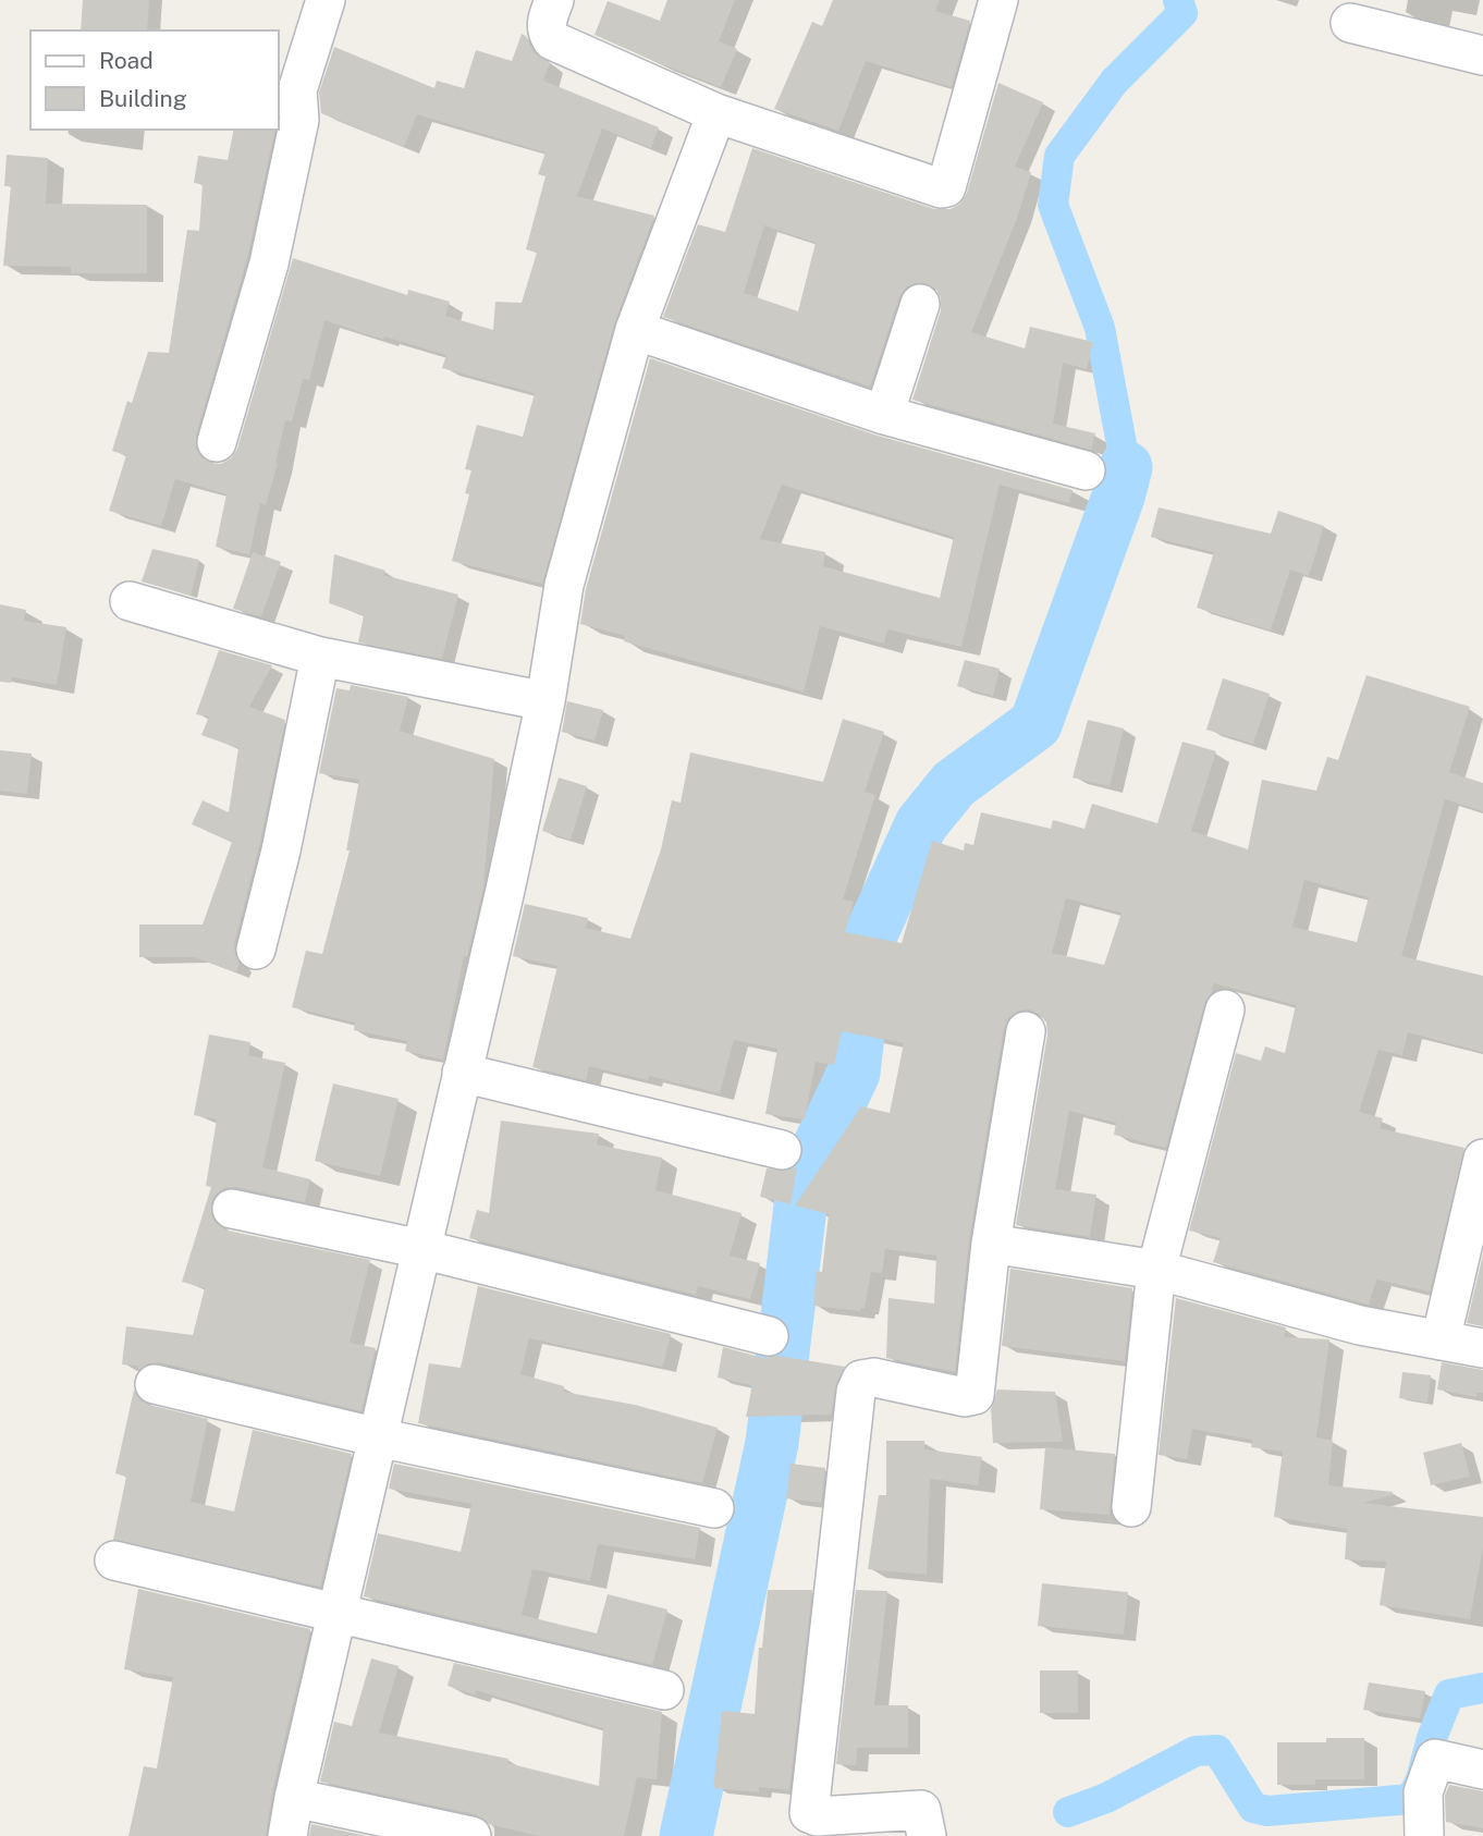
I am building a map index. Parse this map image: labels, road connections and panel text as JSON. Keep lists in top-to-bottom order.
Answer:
{
  "legend": ["Road", "Building"]
}
